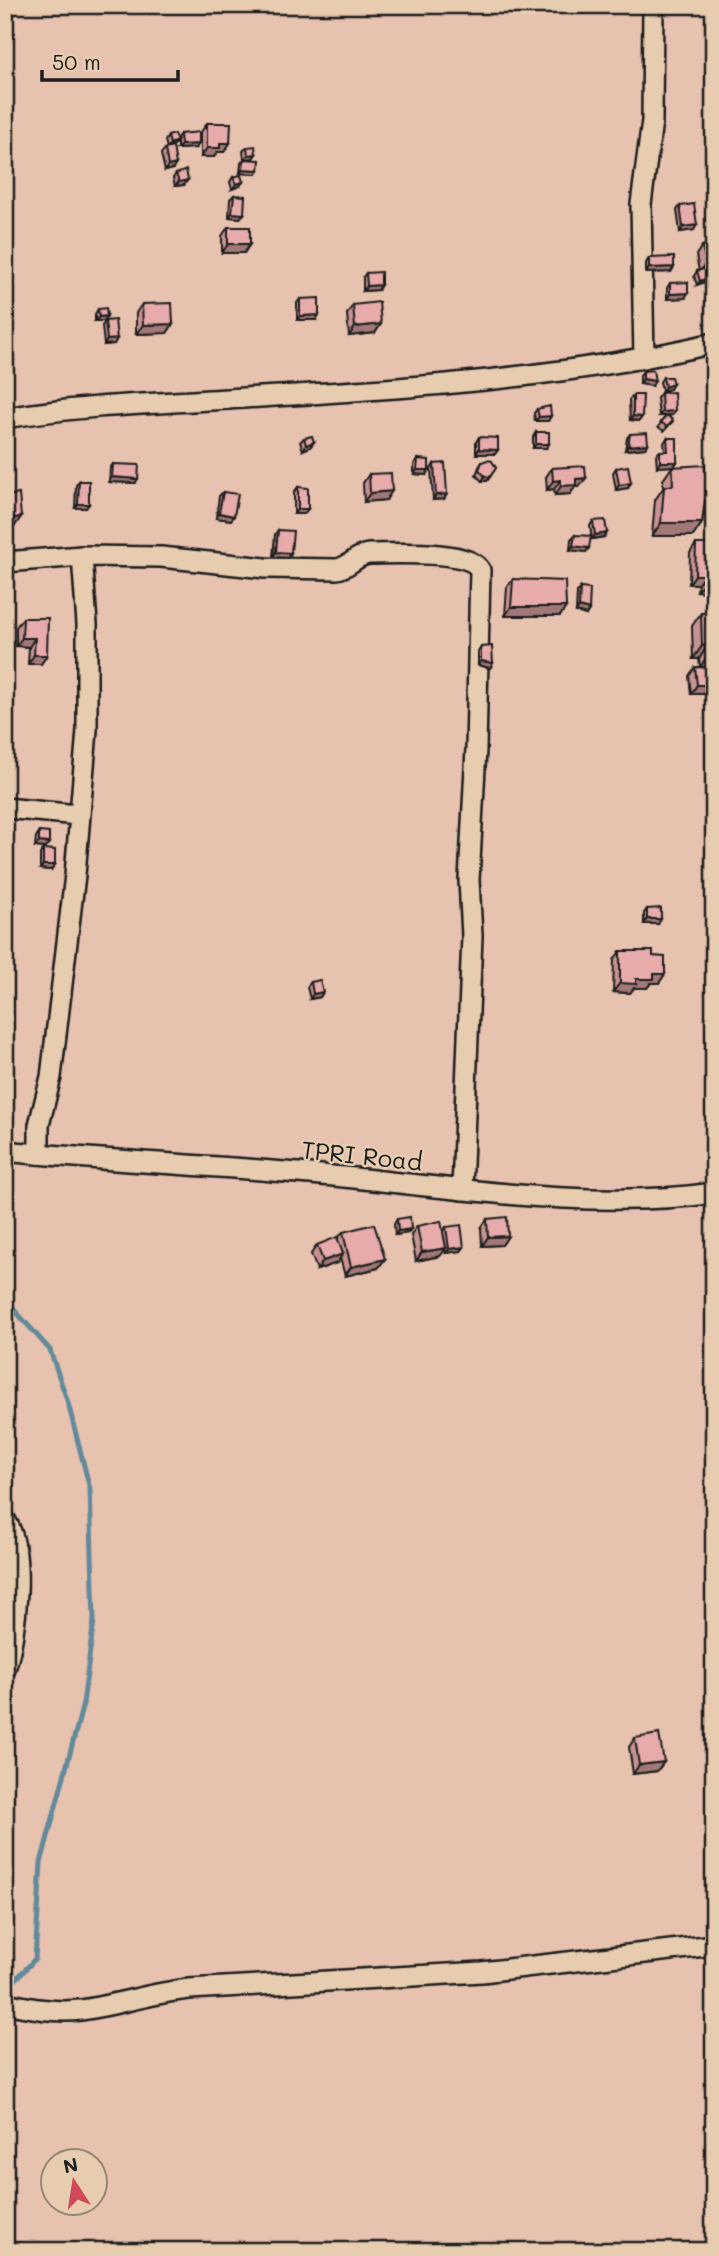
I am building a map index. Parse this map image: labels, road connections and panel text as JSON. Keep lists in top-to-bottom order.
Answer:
{
  "streets": {
    "street": ["TPRI Road"]
  },
  "scale_bar": "50 m",
  "north": "top"
}
